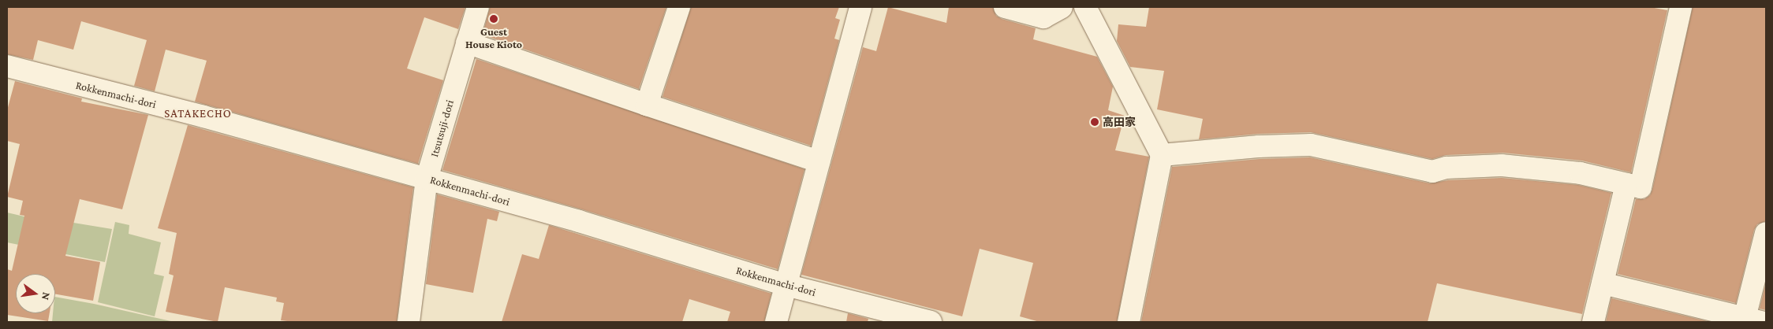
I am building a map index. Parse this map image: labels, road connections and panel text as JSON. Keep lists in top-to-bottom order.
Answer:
{
  "streets": {
    "street": ["Rokkenmachi-dori", "Itsutsuji-dori"]
  },
  "crossings": [
    ["Rokkenmachi-dori", "Itsutsuji-dori"]
  ],
  "districts": ["SATAKECHO"],
  "places": ["Guest House Kioto", "高田家"],
  "north": "right"
}
